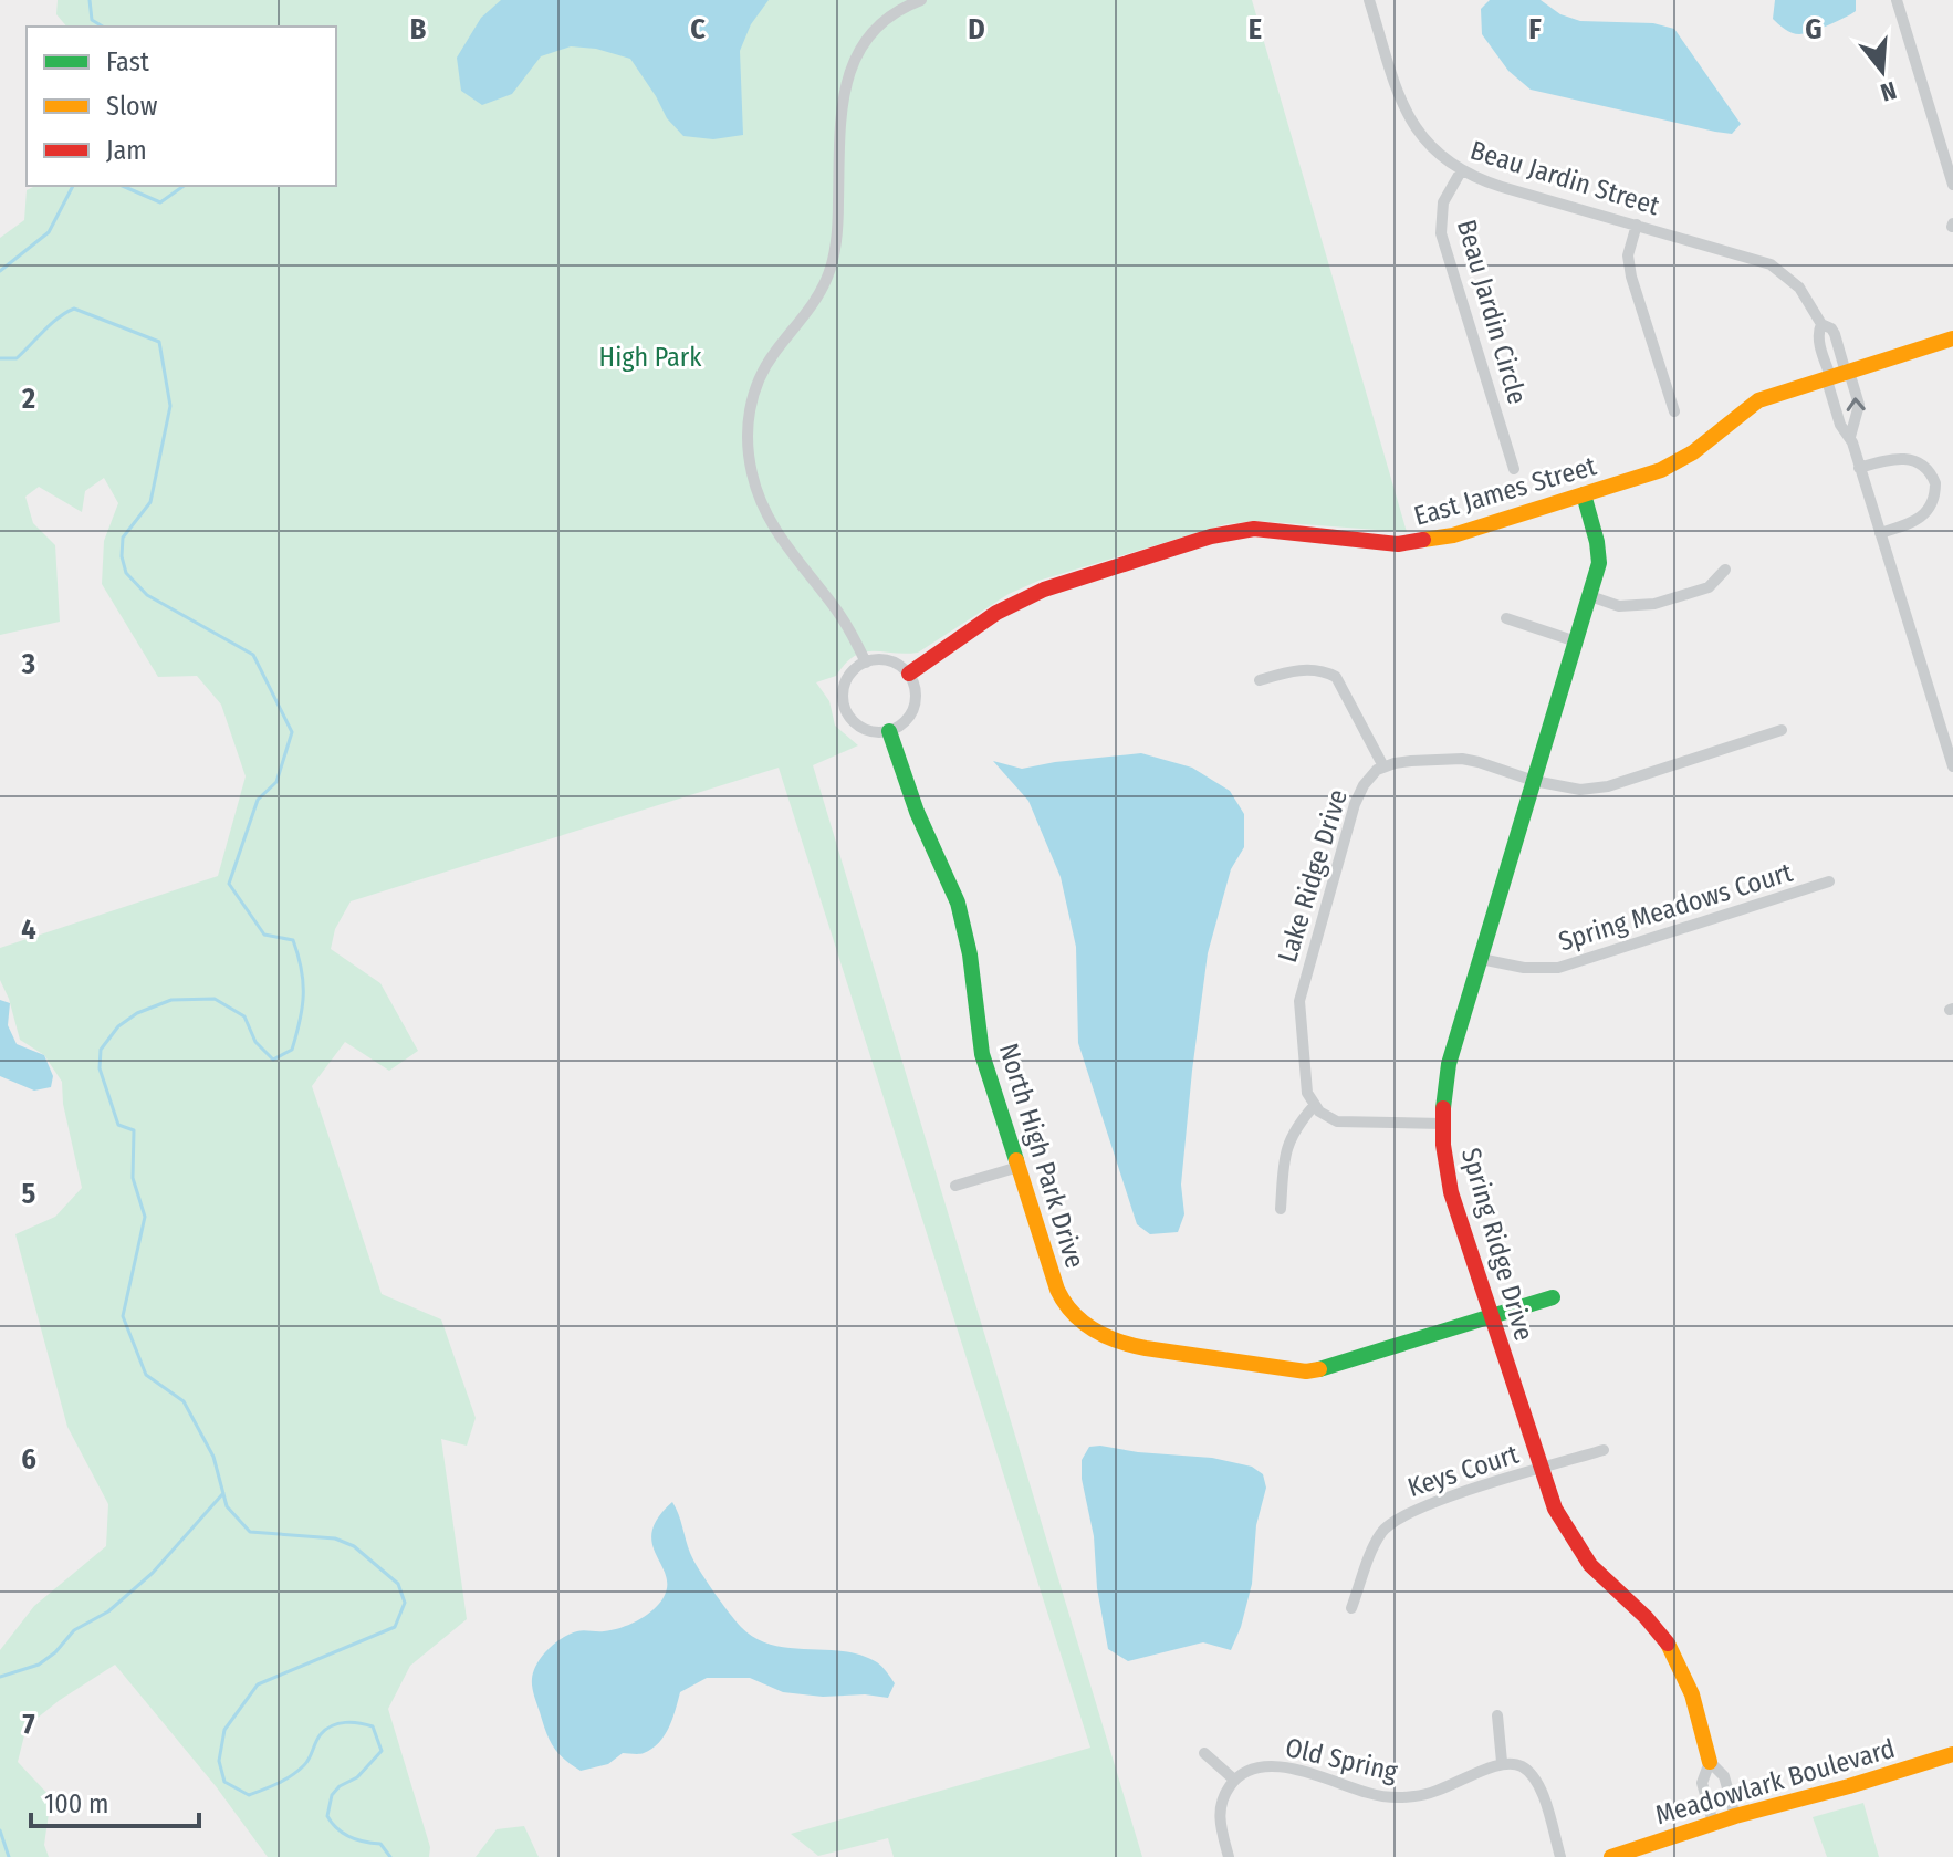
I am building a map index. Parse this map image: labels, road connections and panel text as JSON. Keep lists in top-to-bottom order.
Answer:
{
  "streets": {
    "street": [
      "Beau Jardin Street",
      "Beau Jardin Circle",
      "East James Street",
      "Lake Ridge Drive",
      "Spring Meadows Court",
      "North High Park Drive",
      "Spring Ridge Drive",
      "Keys Court",
      "Old Spring",
      "Meadowlark Boulevard"
    ]
  },
  "crossings": [
    ["Beau Jardin Street", "Beau Jardin Circle"],
    ["Beau Jardin Street", "East James Street"],
    ["East James Street", "North High Park Drive"],
    ["East James Street", "Spring Ridge Drive"],
    ["Spring Meadows Court", "Spring Ridge Drive"],
    ["North High Park Drive", "Spring Ridge Drive"],
    ["Spring Ridge Drive", "Keys Court"],
    ["Spring Ridge Drive", "Meadowlark Boulevard"]
  ],
  "parks": ["High Park"],
  "legend": ["Fast", "Slow", "Jam"],
  "scale_bar": "100 m",
  "north": "bottom",
  "grid": {
    "columns": [
      "B",
      "C",
      "D",
      "E",
      "F",
      "G"
    ],
    "rows": [
      "2",
      "3",
      "4",
      "5",
      "6",
      "7"
    ]
  }
}
